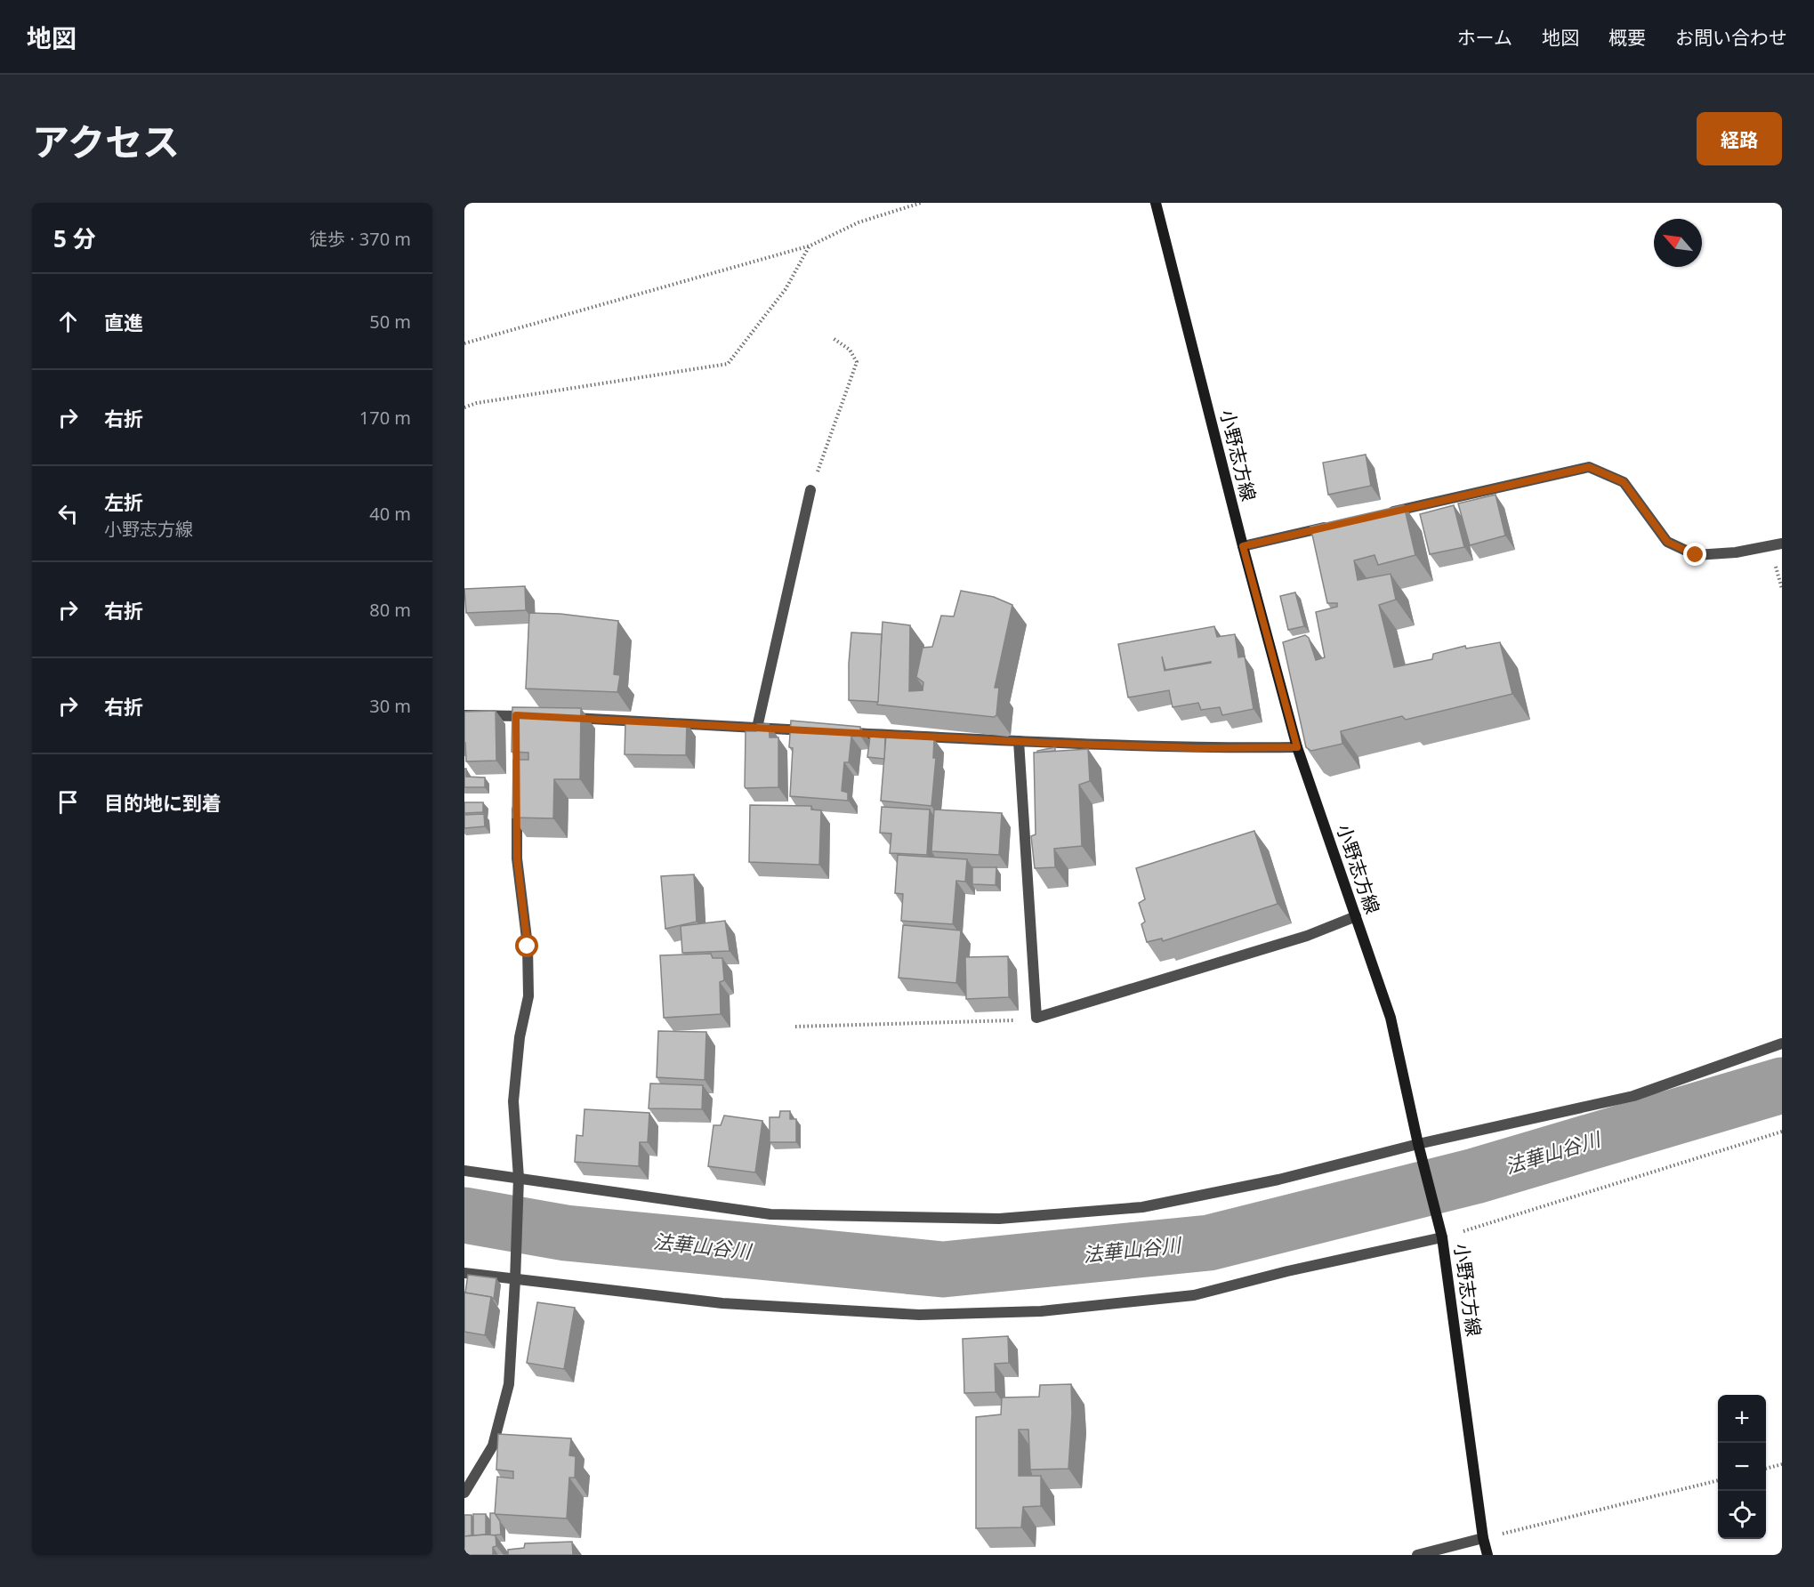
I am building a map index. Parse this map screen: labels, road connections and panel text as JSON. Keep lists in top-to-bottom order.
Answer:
{
  "streets": {
    "main road": ["小野志方線"]
  },
  "water": ["法華山谷川"],
  "north": "top left",
  "page": {
    "header": "地図",
    "nav": [
      "ホーム",
      "地図",
      "概要",
      "お問い合わせ"
    ],
    "title": "アクセス",
    "buttons": "経路",
    "heading": ["5 分", "徒歩 · 370 m"],
    "list": [
      ["直進", "50 m"],
      ["右折", "170 m"],
      ["左折", "小野志方線", "40 m"],
      ["右折", "80 m"],
      ["右折", "30 m"],
      "目的地に到着"
    ],
    "map_buttons": ["+", "−"]
  }
}
